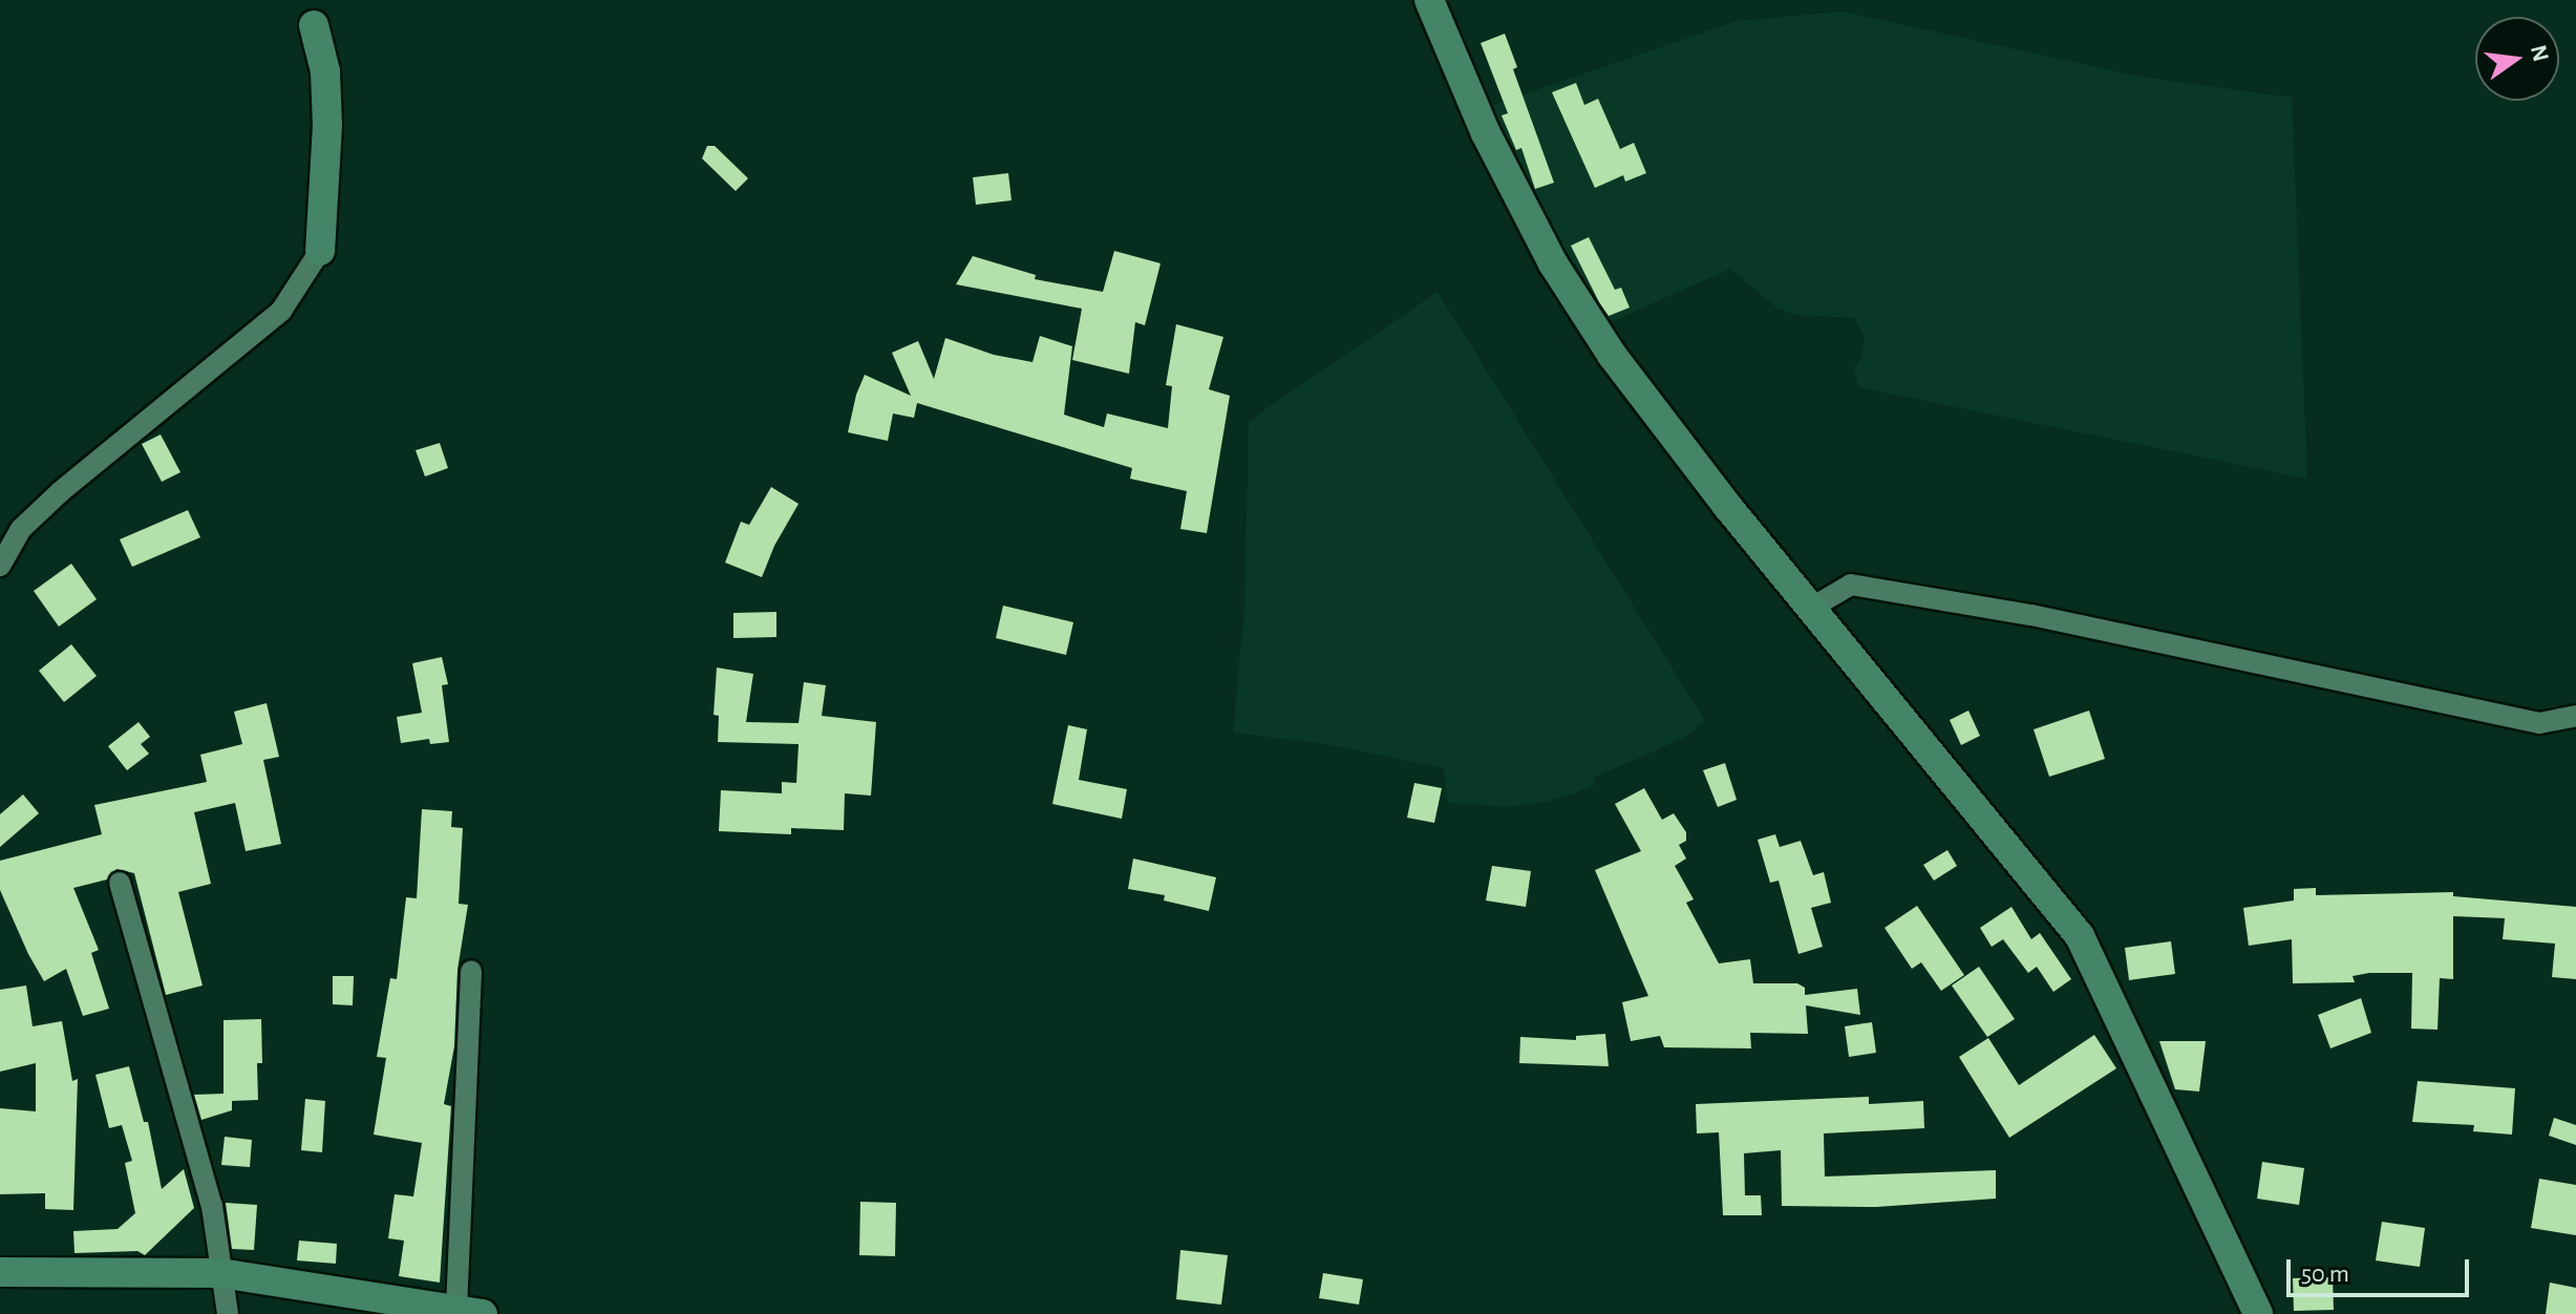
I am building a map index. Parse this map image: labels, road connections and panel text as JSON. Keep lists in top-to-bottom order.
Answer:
{
  "scale_bar": "50 m",
  "north": "right"
}
